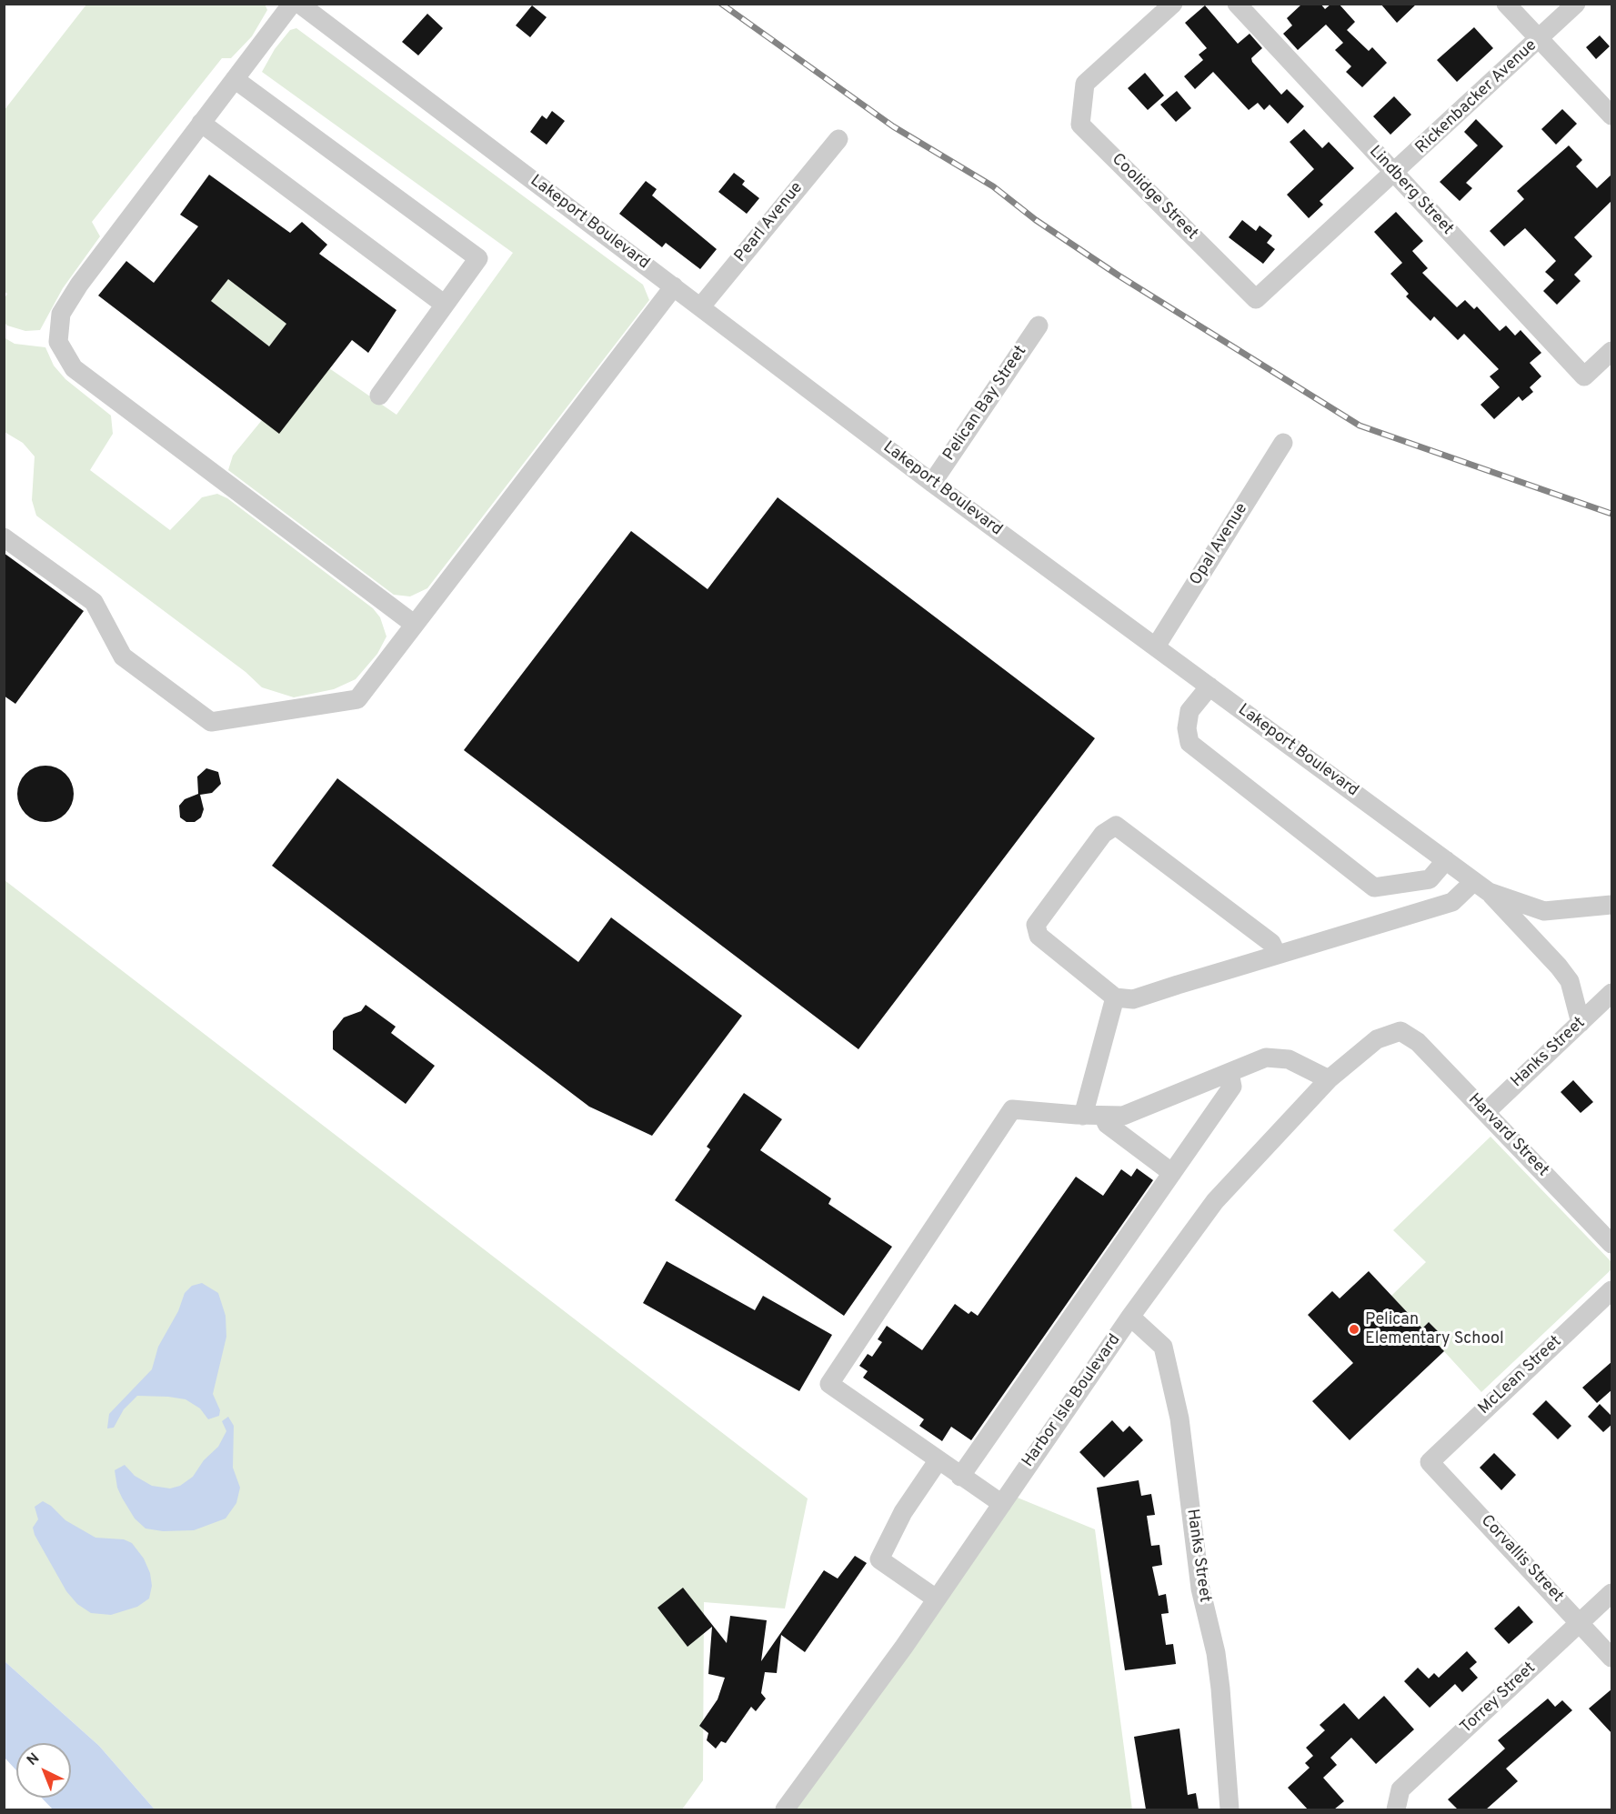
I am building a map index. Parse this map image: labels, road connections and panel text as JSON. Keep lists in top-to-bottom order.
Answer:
{
  "streets": {
    "street": [
      "Rickenbacker Avenue",
      "Lindberg Street",
      "Coolidge Street",
      "Lakeport Boulevard",
      "Pearl Avenue",
      "Pelican Bay Street",
      "Opal Avenue",
      "Hanks Street",
      "Harvard Street",
      "McLean Street",
      "Harbor Isle Boulevard",
      "Corvallis Street",
      "Torrey Street"
    ]
  },
  "crossings": [
    ["Rickenbacker Avenue", "Lindberg Street"],
    ["Rickenbacker Avenue", "Coolidge Street"],
    ["Lakeport Boulevard", "Pearl Avenue"],
    ["Lakeport Boulevard", "Pelican Bay Street"],
    ["Lakeport Boulevard", "Opal Avenue"],
    ["Hanks Street", "Harvard Street"],
    ["Hanks Street", "Harbor Isle Boulevard"],
    ["Harvard Street", "Harbor Isle Boulevard"],
    ["McLean Street", "Corvallis Street"],
    ["Corvallis Street", "Torrey Street"]
  ],
  "places": ["Pelican Elementary School"],
  "north": "top left"
}
